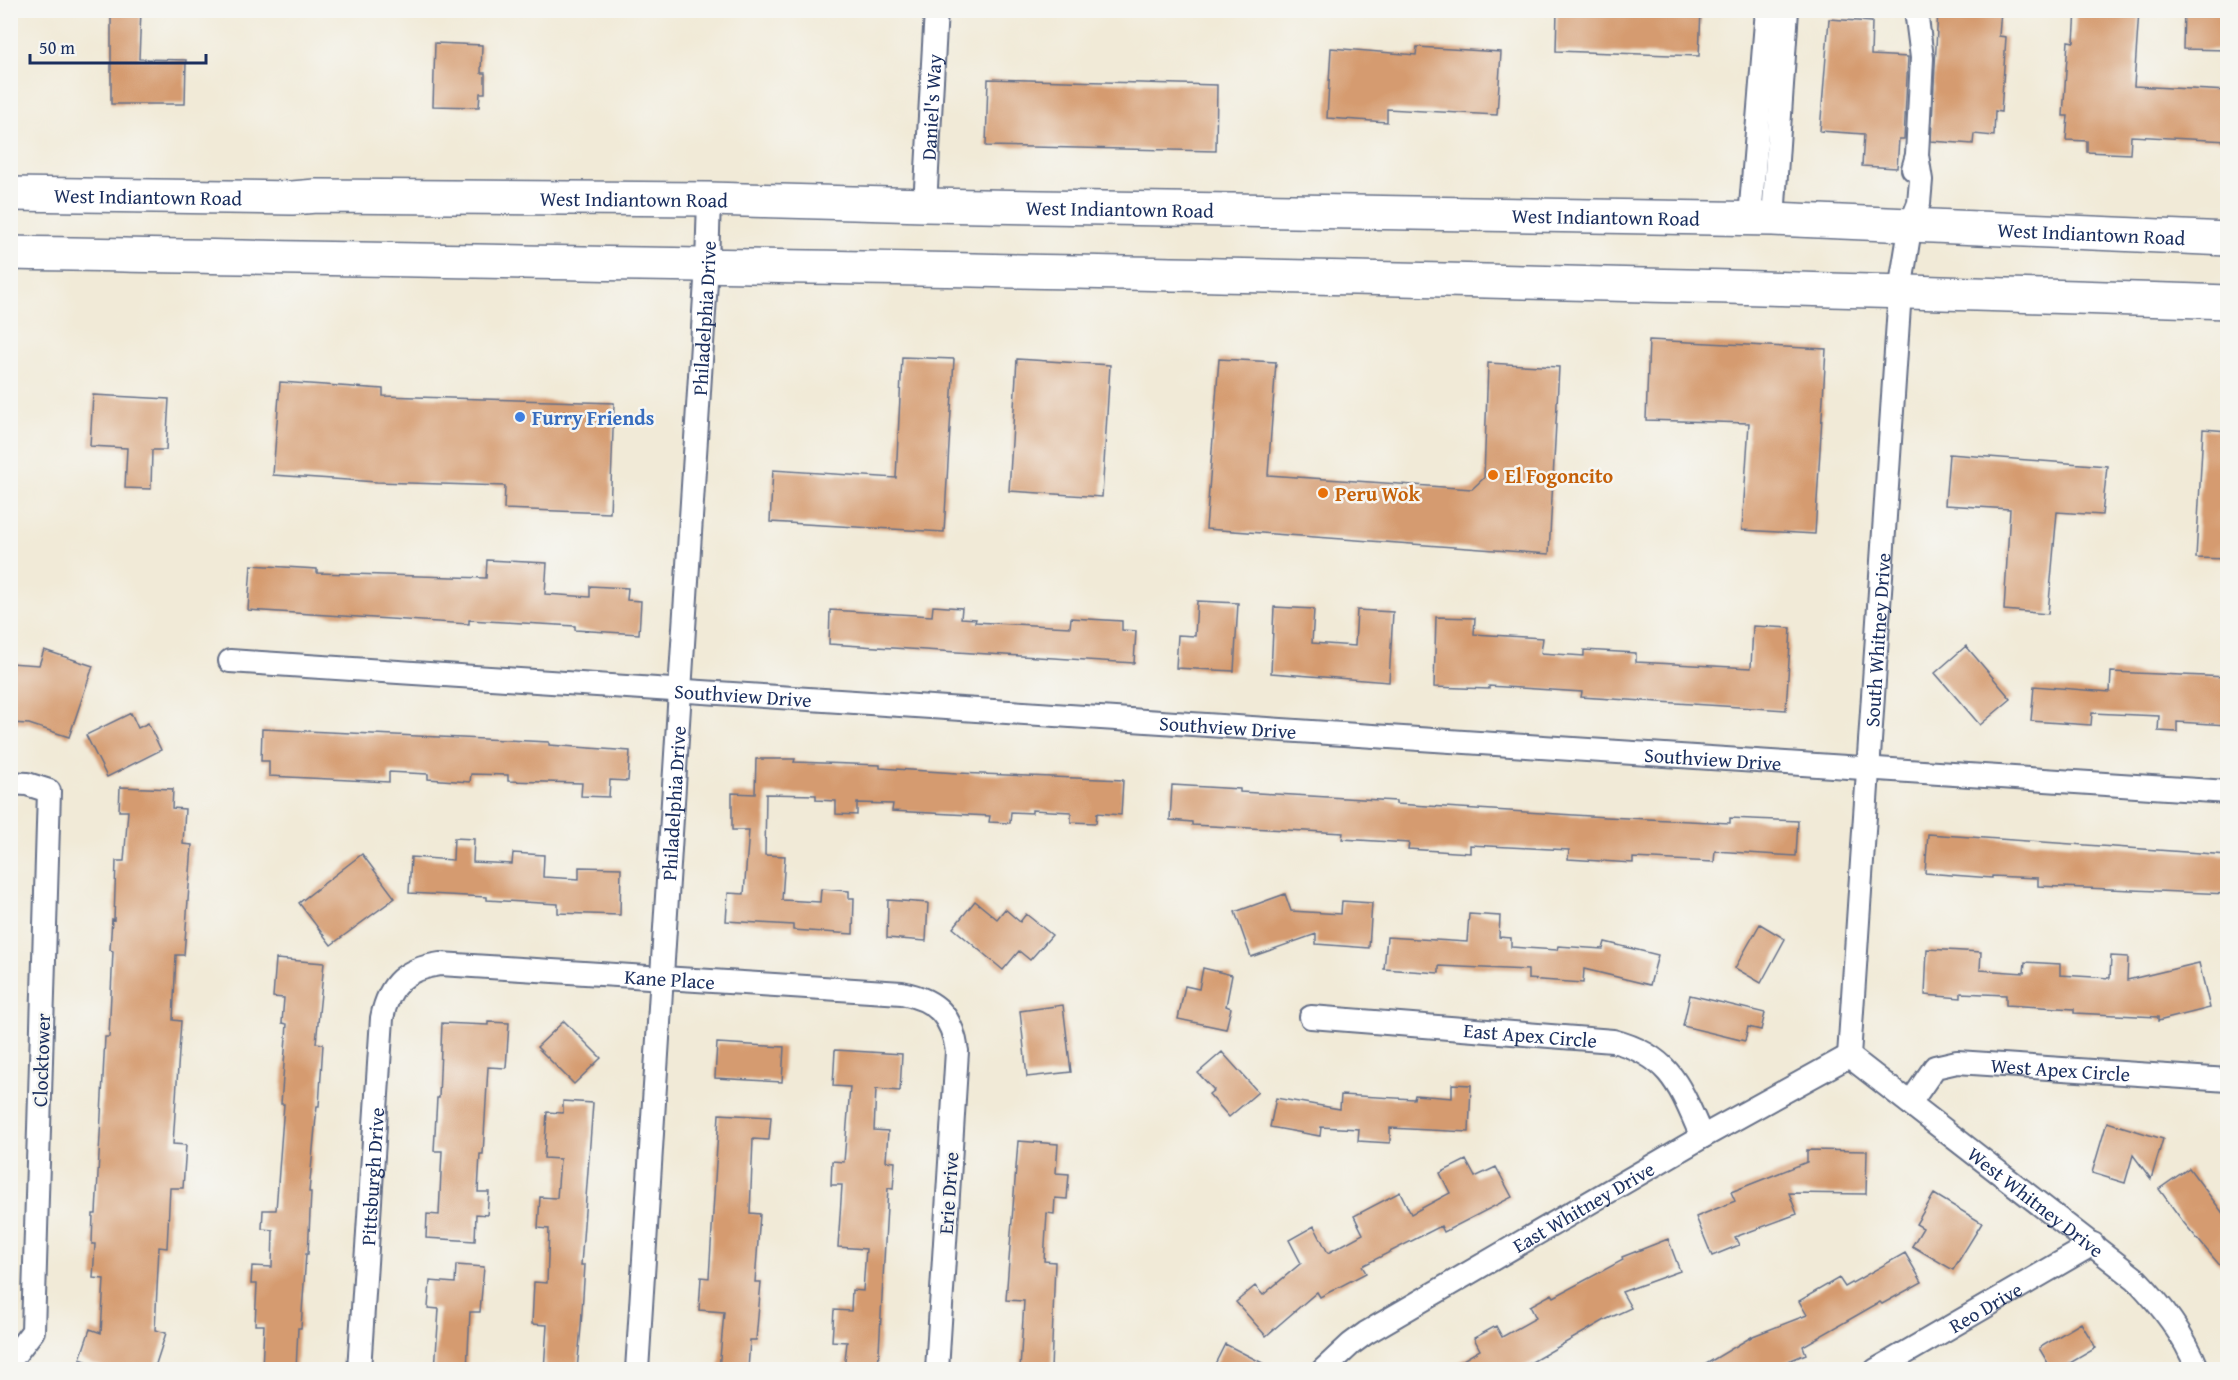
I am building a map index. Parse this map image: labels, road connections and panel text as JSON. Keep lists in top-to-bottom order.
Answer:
{
  "streets": {
    "main road": ["West Indiantown Road"],
    "street": [
      "Daniel's Way",
      "Philadelphia Drive",
      "South Whitney Drive",
      "Southview Drive",
      "Kane Place",
      "East Apex Circle",
      "Clocktower",
      "West Apex Circle",
      "Pittsburgh Drive",
      "Erie Drive",
      "West Whitney Drive",
      "East Whitney Drive",
      "Reo Drive"
    ]
  },
  "crossings": [
    ["Daniel's Way", "West Indiantown Road"],
    ["West Indiantown Road", "Philadelphia Drive"],
    ["West Indiantown Road", "South Whitney Drive"],
    ["Philadelphia Drive", "Southview Drive"],
    ["Philadelphia Drive", "Kane Place"],
    ["South Whitney Drive", "Southview Drive"],
    ["South Whitney Drive", "West Whitney Drive"],
    ["South Whitney Drive", "East Whitney Drive"],
    ["Kane Place", "Pittsburgh Drive"],
    ["Kane Place", "Erie Drive"],
    ["East Apex Circle", "East Whitney Drive"],
    ["West Apex Circle", "West Whitney Drive"],
    ["West Whitney Drive", "East Whitney Drive"],
    ["West Whitney Drive", "Reo Drive"]
  ],
  "places": ["Furry Friends", "El Fogoncito", "Peru Wok"],
  "scale_bar": "50 m"
}
